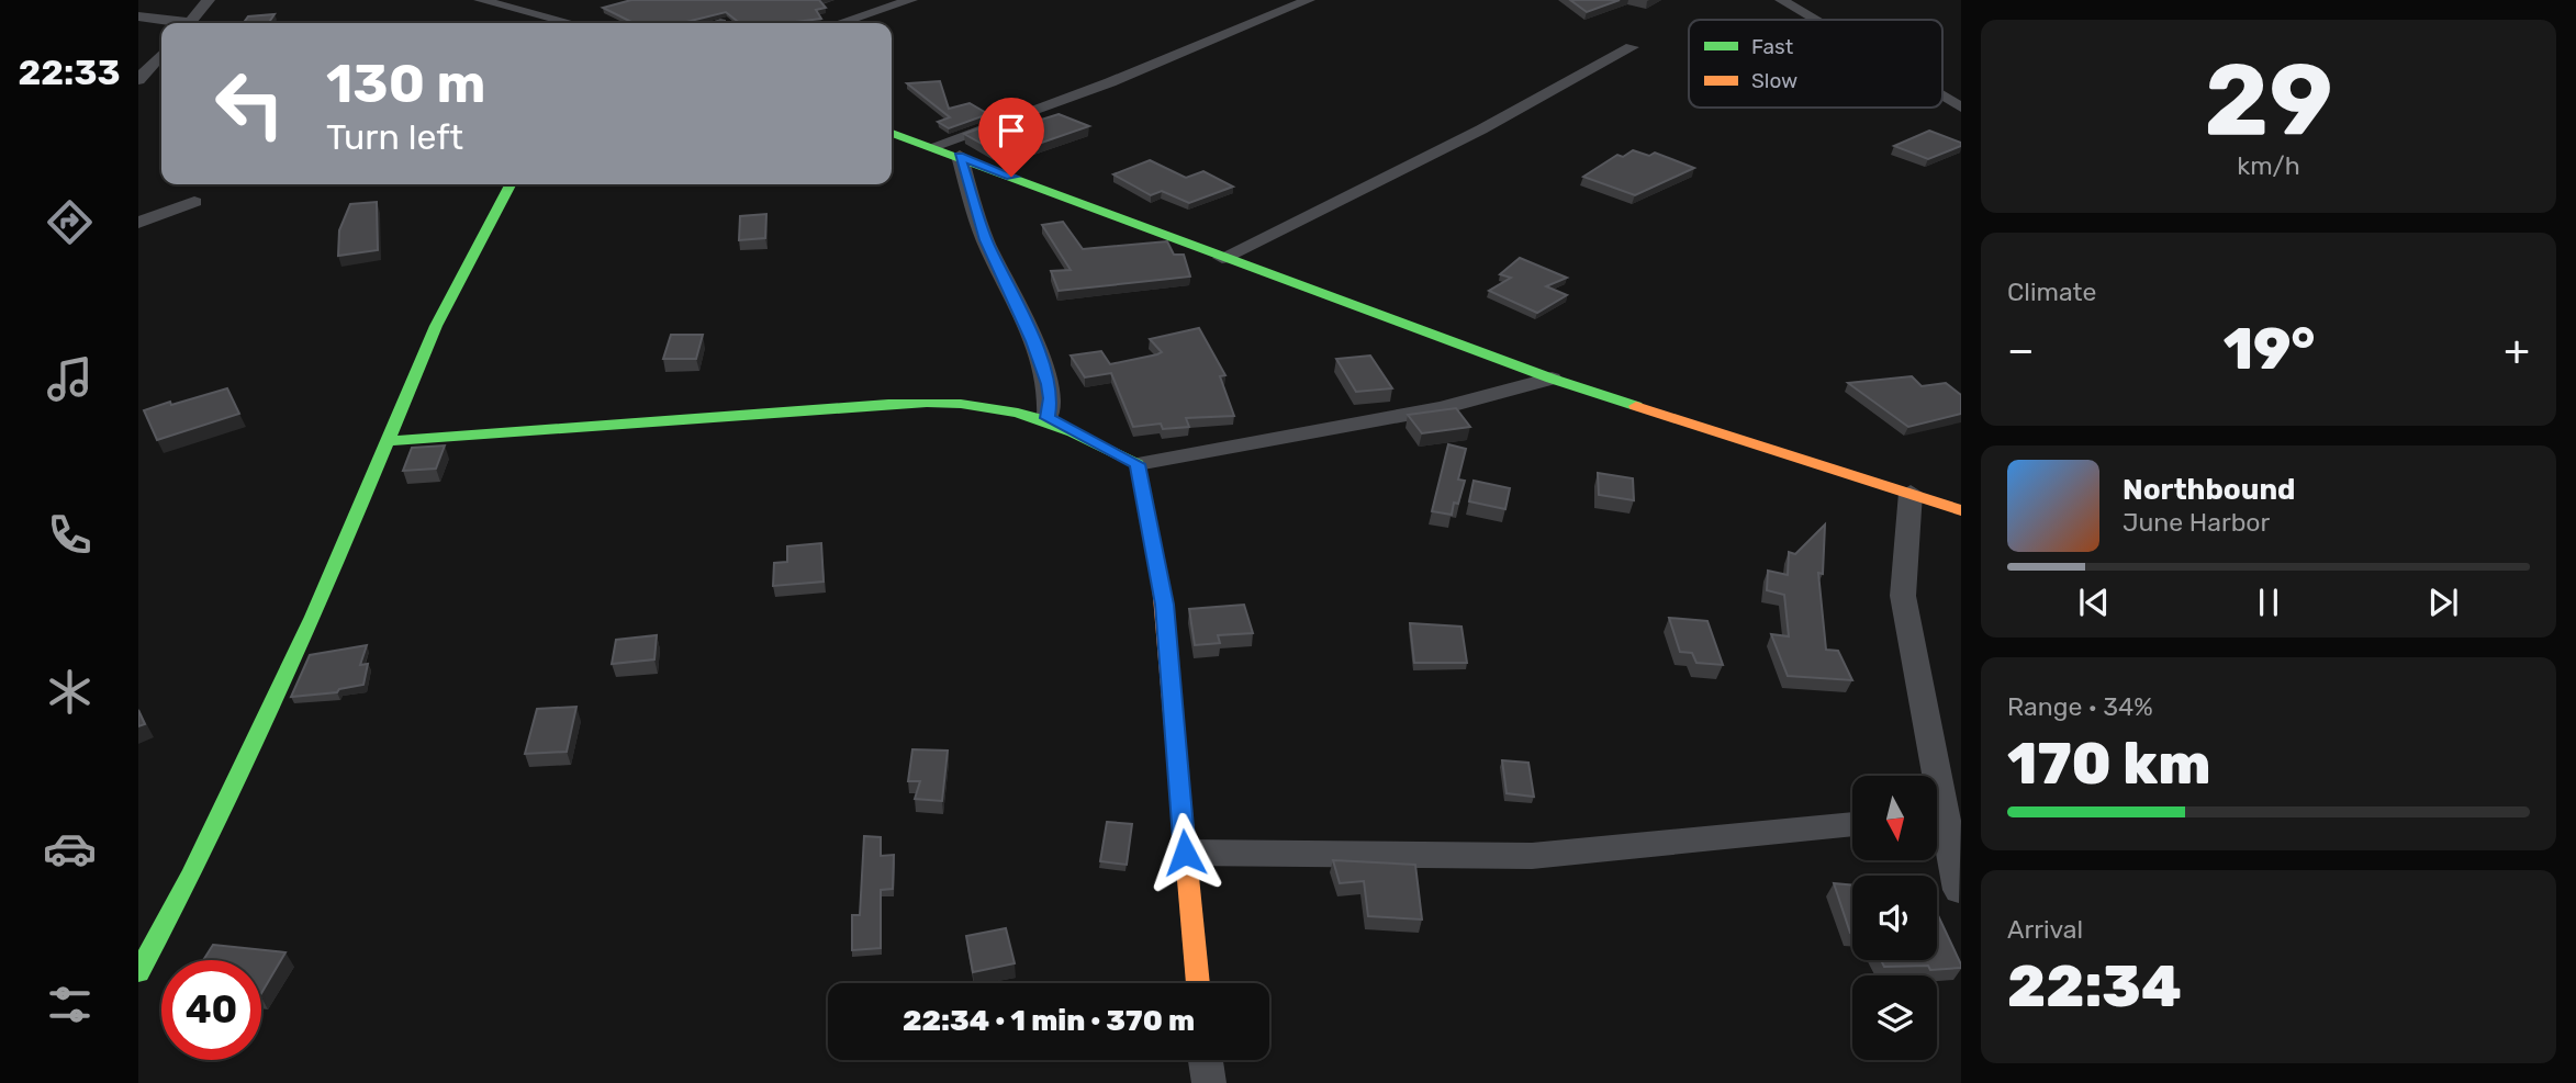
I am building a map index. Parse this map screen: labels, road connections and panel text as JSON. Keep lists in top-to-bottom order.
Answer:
{
  "legend": ["Fast", "Slow"],
  "north": "bottom",
  "page": {
    "tabs": "22:33",
    "tile": [
      ["29", "km/h"],
      "Climate",
      ["Range · 34%", "170 km"],
      ["Arrival", "22:34"]
    ],
    "turn": ["130 m", "Turn left"],
    "heat": ["−", "19°", "+"],
    "song": ["Northbound", "June Harbor"],
    "limit": "40",
    "trip": "22:34 · 1 min · 370 m"
  }
}
